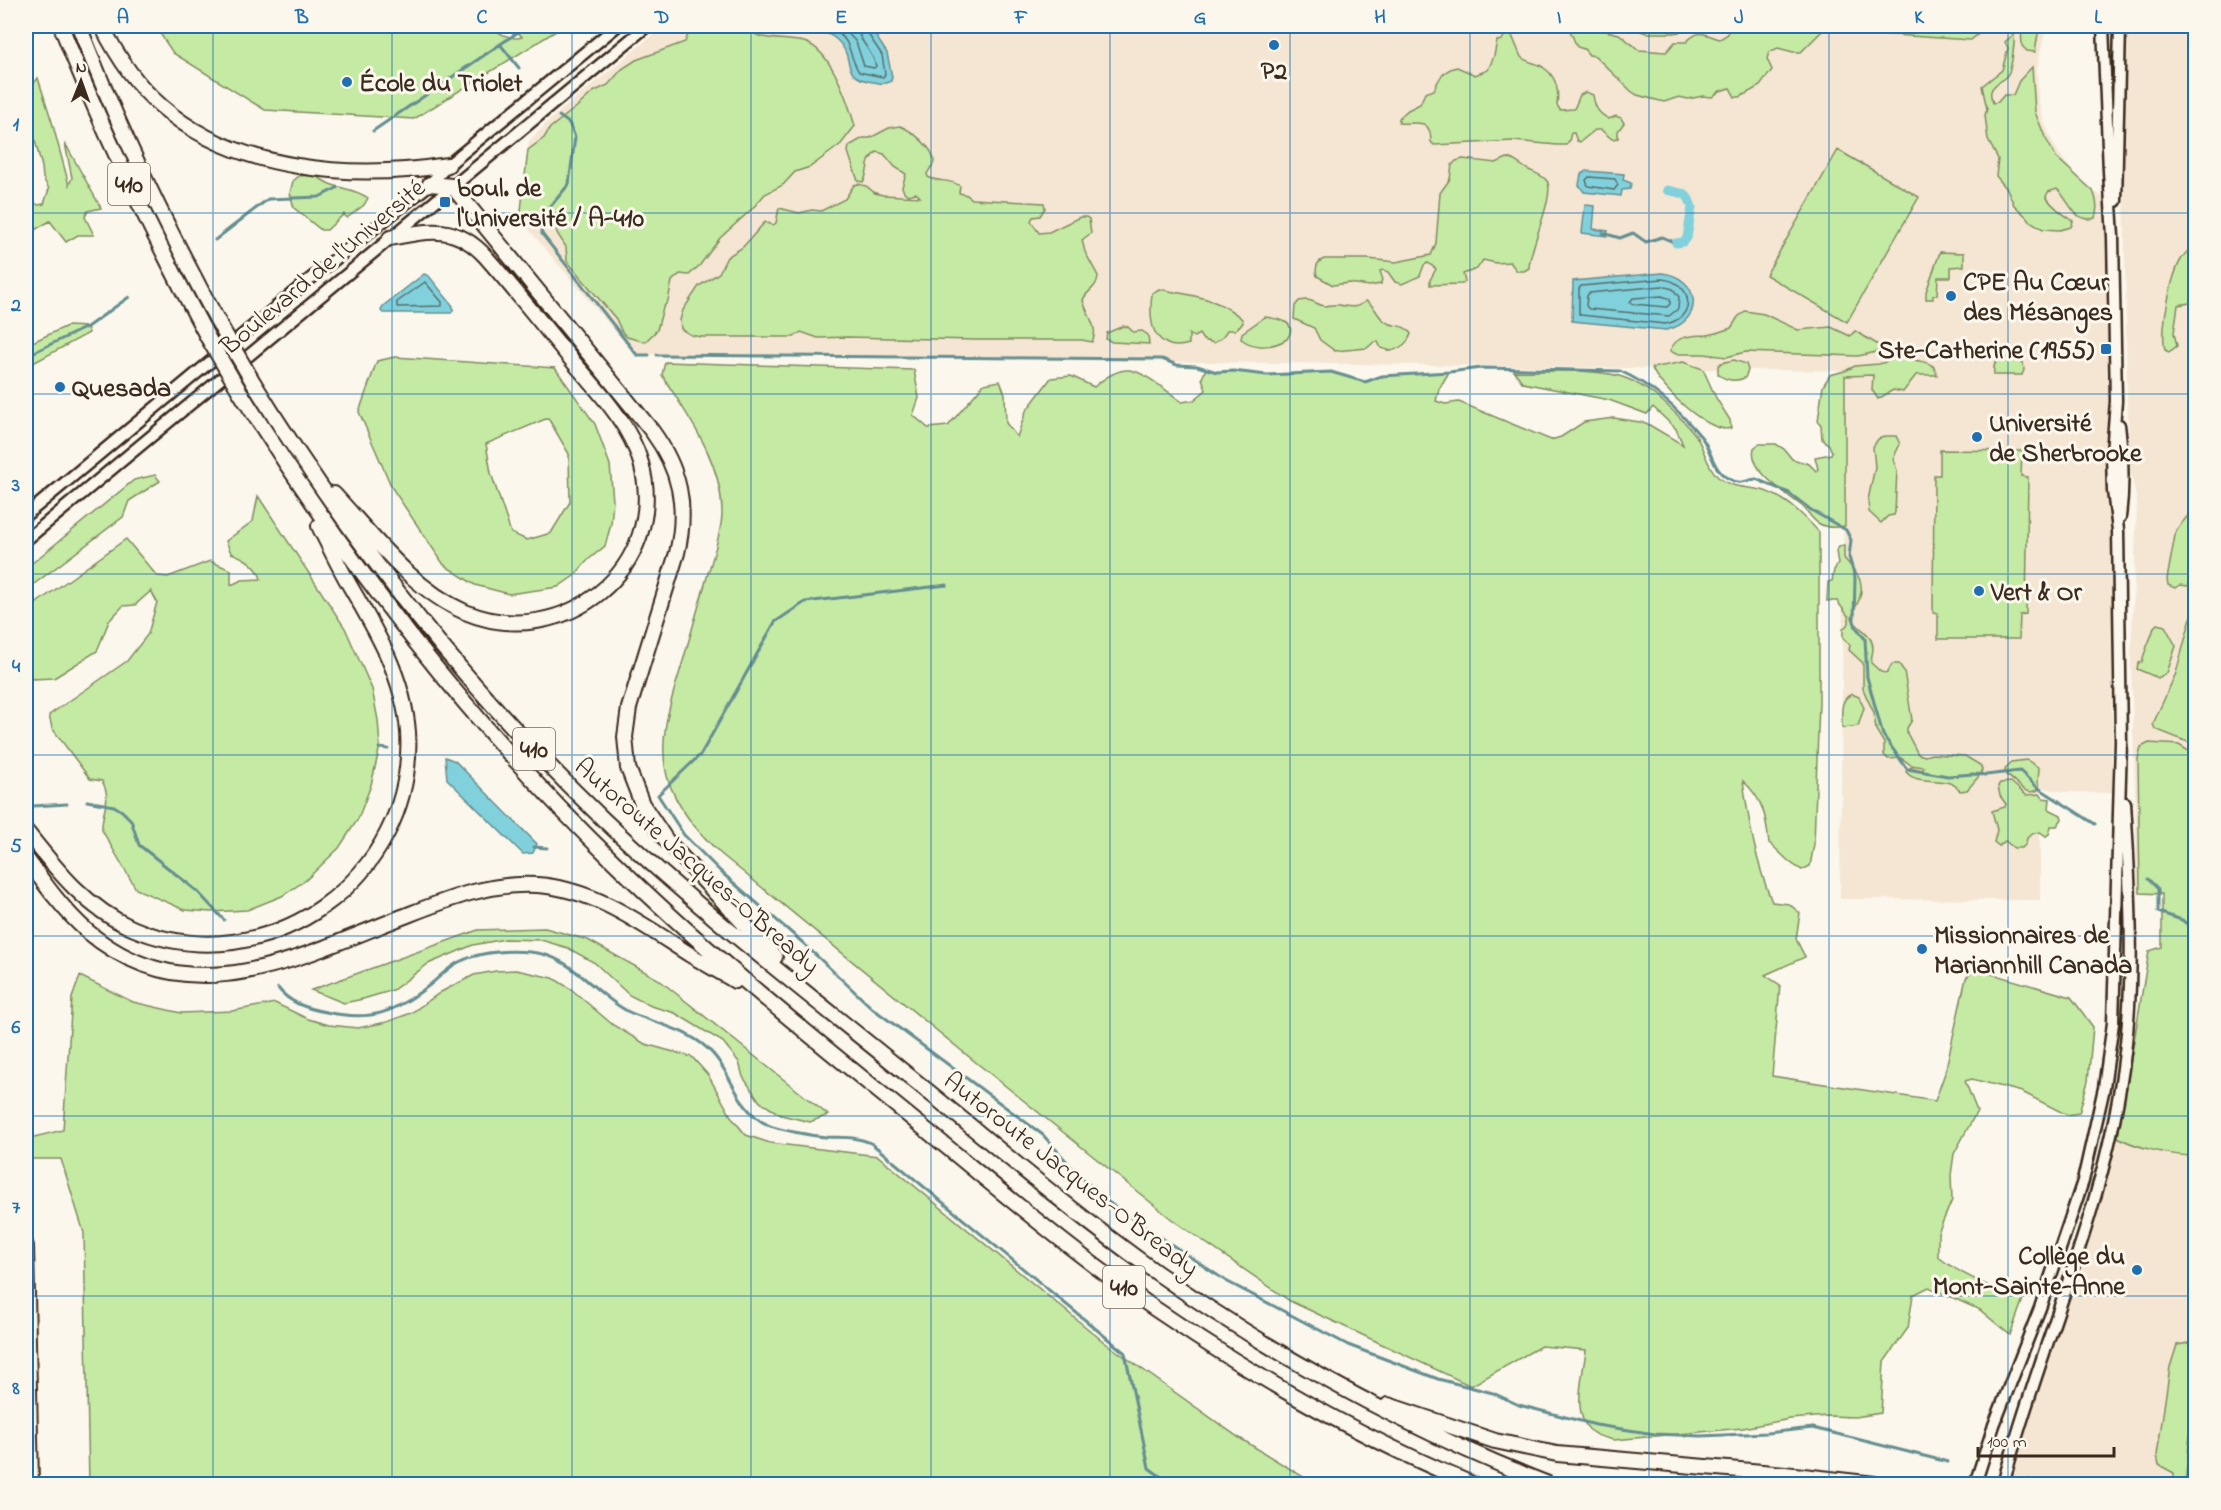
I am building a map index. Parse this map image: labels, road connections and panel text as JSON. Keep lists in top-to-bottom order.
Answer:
{
  "streets": {
    "highway": ["410", "Autoroute Jacques-O'Bready"],
    "main road": ["Boulevard de l'Université"]
  },
  "places": {
    "other": [
      "P2",
      "École du Triolet",
      "CPE Au Cœur des Mésanges",
      "Quesada",
      "Université de Sherbrooke",
      "Vert & Or",
      "Missionnaires de Mariannhill Canada",
      "Collège du Mont-Sainte-Anne"
    ],
    "transit": ["boul. de l'Université / A-410", "Ste-Catherine (1955)"]
  },
  "scale_bar": "100 m",
  "north": "top",
  "grid": {
    "columns": [
      "A",
      "B",
      "C",
      "D",
      "E",
      "F",
      "G",
      "H",
      "I",
      "J",
      "K",
      "L"
    ],
    "rows": [
      "1",
      "2",
      "3",
      "4",
      "5",
      "6",
      "7",
      "8"
    ]
  }
}
